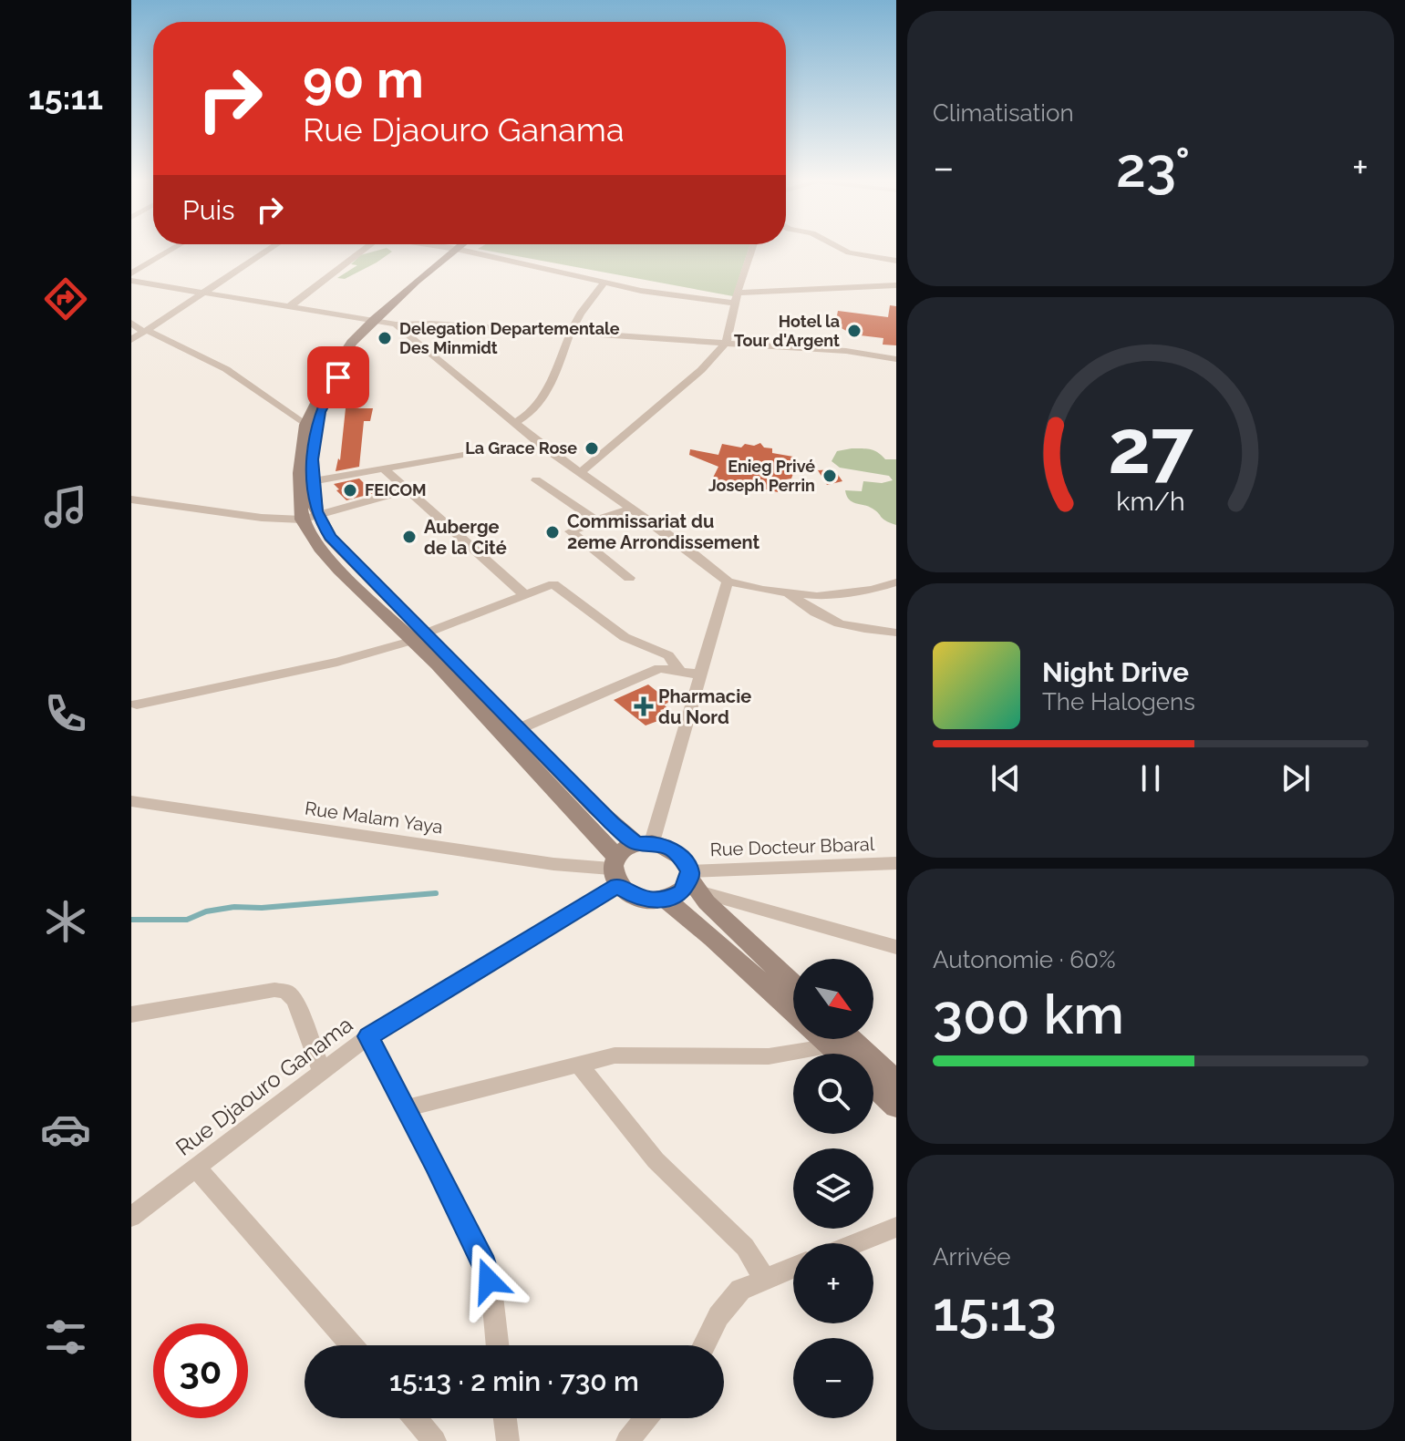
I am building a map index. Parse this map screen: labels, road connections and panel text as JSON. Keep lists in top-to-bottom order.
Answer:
{
  "streets": {
    "street": ["Rue Malam Yaya", "Rue Docteur Bbaral", "Rue Djaouro Ganama"]
  },
  "crossings": [
    ["Rue Malam Yaya", "Rue Docteur Bbaral"],
    ["Rue Malam Yaya", "Rue Djaouro Ganama"],
    ["Rue Docteur Bbaral", "Rue Djaouro Ganama"]
  ],
  "places": {
    "other": [
      "Hotel la Tour d'Argent",
      "Delegation Departementale Des Minmidt",
      "La Grace Rose",
      "Enieg Privé Joseph Perrin",
      "FEICOM",
      "Commissariat du 2eme Arrondissement",
      "Auberge de la Cité"
    ],
    "health": ["Pharmacie du Nord"]
  },
  "north": "bottom right",
  "page": {
    "tabs": "15:11",
    "tile": [
      "Climatisation",
      ["Autonomie · 60%", "300 km"],
      ["Arrivée", "15:13"]
    ],
    "turn": ["90 m", "Rue Djaouro Ganama"],
    "heat": ["−", "23°", "+"],
    "then": "Puis",
    "song": ["Night Drive", "The Halogens"],
    "map_buttons": ["+", "−"],
    "limit": "30",
    "trip": "15:13 · 2 min · 730 m",
    "gauge": ["27", "km/h"]
  }
}
